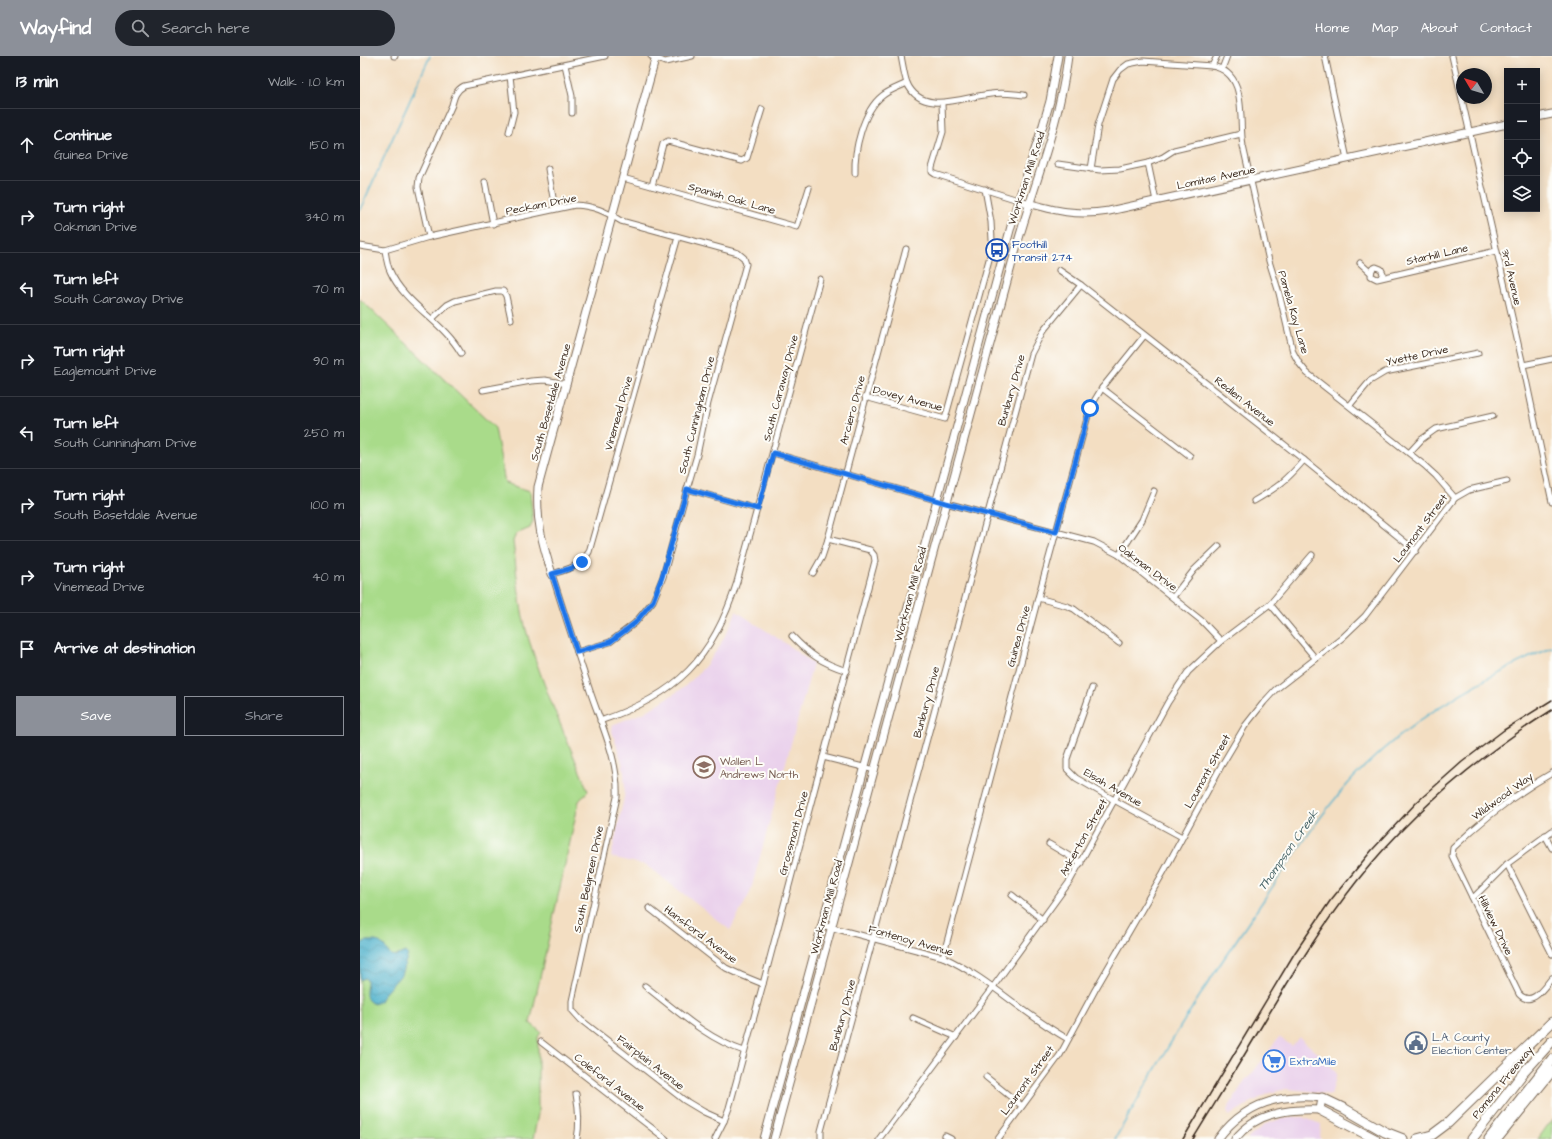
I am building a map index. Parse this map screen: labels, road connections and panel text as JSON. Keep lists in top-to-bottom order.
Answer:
{
  "streets": {
    "highway": ["Pomona Freeway"],
    "main road": ["Lomitas Avenue", "Workman Mill Road", "South Basetdale Avenue"],
    "street": [
      "Spanish Oak Lane",
      "Peckam Drive",
      "Starhill Lane",
      "3rd Avenue",
      "Pamela Kay Lane",
      "Yvette Drive",
      "South Caraway Drive",
      "Bunbury Drive",
      "Dovey Avenue",
      "Redlen Avenue",
      "Arciero Drive",
      "Vinemead Drive",
      "South Cunningham Drive",
      "Loumont Street",
      "Oakman Drive",
      "Guinea Drive",
      "Elsah Avenue",
      "Wildwood Way",
      "Grossmont Drive",
      "Ankerton Street",
      "South Belgreen Drive",
      "Hillview Drive",
      "Hansford Avenue",
      "Fontenoy Avenue",
      "Fairplain Avenue",
      "Coleford Avenue"
    ]
  },
  "crossings": [
    ["Lomitas Avenue", "Workman Mill Road"],
    ["Lomitas Avenue", "3rd Avenue"],
    ["Lomitas Avenue", "Pamela Kay Lane"],
    ["Lomitas Avenue", "Dovey Avenue"],
    ["Workman Mill Road", "Oakman Drive"],
    ["Workman Mill Road", "Fontenoy Avenue"],
    ["Spanish Oak Lane", "South Basetdale Avenue"],
    ["Peckam Drive", "South Basetdale Avenue"],
    ["Peckam Drive", "Vinemead Drive"],
    ["Peckam Drive", "South Cunningham Drive"],
    ["Starhill Lane", "3rd Avenue"],
    ["Pamela Kay Lane", "Yvette Drive"],
    ["Pamela Kay Lane", "Loumont Street"],
    ["South Caraway Drive", "South Basetdale Avenue"],
    ["South Caraway Drive", "Oakman Drive"],
    ["Bunbury Drive", "Redlen Avenue"],
    ["Bunbury Drive", "Oakman Drive"],
    ["Bunbury Drive", "Fontenoy Avenue"],
    ["Dovey Avenue", "Arciero Drive"],
    ["Redlen Avenue", "Loumont Street"],
    ["Redlen Avenue", "Guinea Drive"],
    ["South Basetdale Avenue", "Vinemead Drive"],
    ["South Basetdale Avenue", "South Cunningham Drive"],
    ["South Basetdale Avenue", "South Belgreen Drive"],
    ["Arciero Drive", "Oakman Drive"],
    ["Arciero Drive", "Grossmont Drive"],
    ["Loumont Street", "Elsah Avenue"],
    ["Loumont Street", "Fontenoy Avenue"],
    ["Oakman Drive", "Guinea Drive"],
    ["Oakman Drive", "Ankerton Street"],
    ["Guinea Drive", "Fontenoy Avenue"],
    ["Elsah Avenue", "Ankerton Street"],
    ["Wildwood Way", "Hillview Drive"],
    ["Grossmont Drive", "Hansford Avenue"],
    ["Grossmont Drive", "Fairplain Avenue"],
    ["Ankerton Street", "Fontenoy Avenue"],
    ["South Belgreen Drive", "Fairplain Avenue"]
  ],
  "water": ["Thompson Creek"],
  "places": {
    "bus stop": ["Foothill Transit 274"],
    "school or university": ["Wallen L Andrews North"],
    "public building": ["L.A. County Election Center"],
    "supermarket": ["ExtraMile"]
  },
  "north": "top left",
  "page": {
    "header": "Wayfind",
    "search": "Search here",
    "nav": [
      "Home",
      "Map",
      "About",
      "Contact"
    ],
    "heading": ["13 min", "Walk · 1.0 km"],
    "map_buttons": ["+", "−"],
    "list": [
      ["Continue", "Guinea Drive", "150 m"],
      ["Turn right", "Oakman Drive", "340 m"],
      ["Turn left", "South Caraway Drive", "70 m"],
      ["Turn right", "Eaglemount Drive", "90 m"],
      ["Turn left", "South Cunningham Drive", "250 m"],
      ["Turn right", "South Basetdale Avenue", "100 m"],
      ["Turn right", "Vinemead Drive", "40 m"],
      "Arrive at destination"
    ],
    "buttons": ["Save", "Share"]
  }
}
